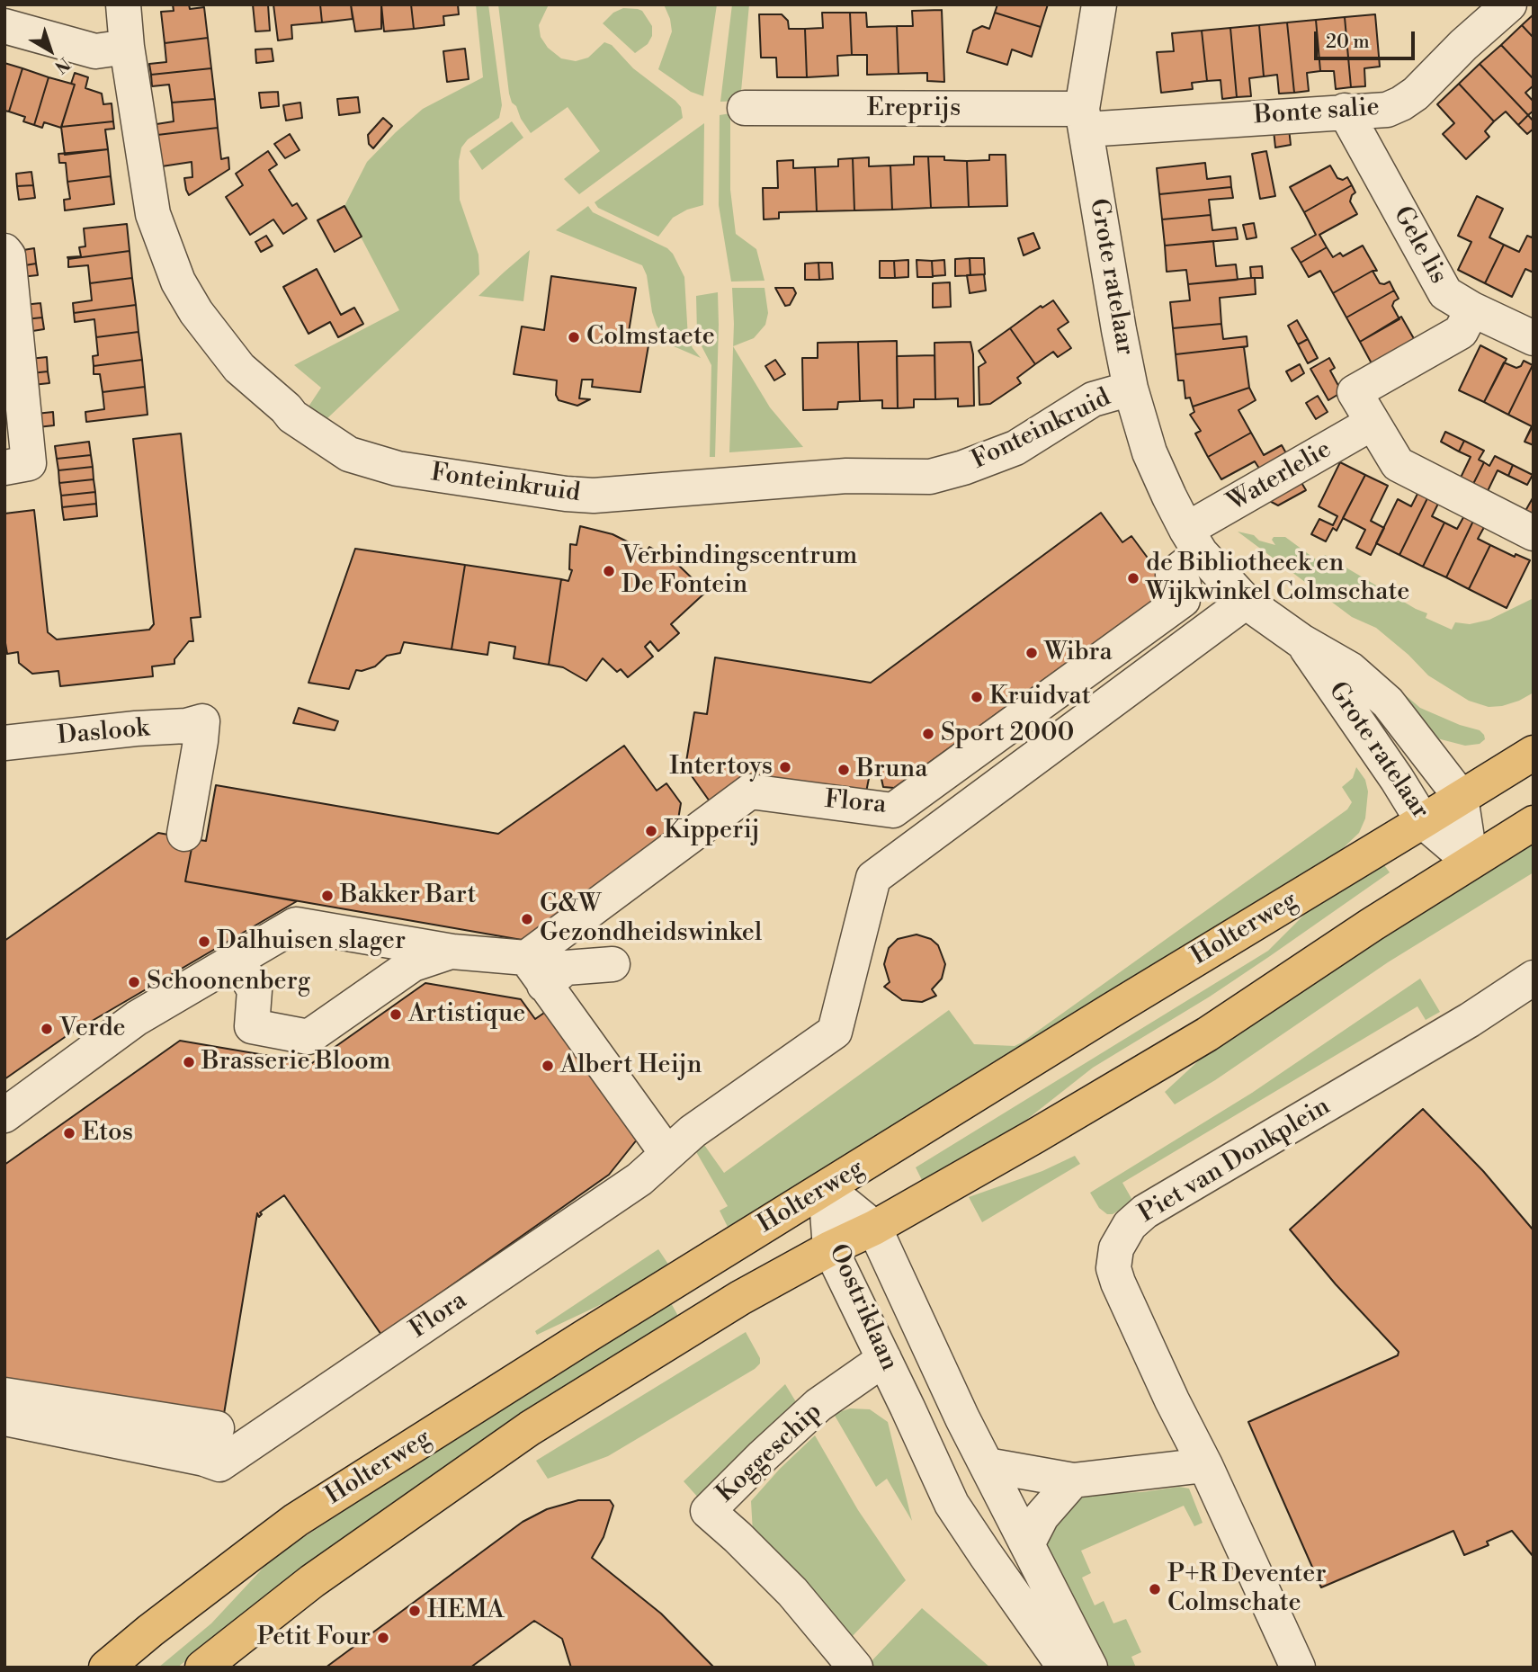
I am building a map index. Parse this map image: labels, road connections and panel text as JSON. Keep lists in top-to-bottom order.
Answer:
{
  "streets": {
    "main road": ["Holterweg"],
    "street": [
      "Ereprijs",
      "Bonte salie",
      "Gele lis",
      "Grote ratelaar",
      "Fonteinkruid",
      "Waterlelie",
      "Daslook",
      "Flora",
      "Piet van Donkplein",
      "Oostriklaan",
      "Koggeschip"
    ]
  },
  "crossings": [
    ["Ereprijs", "Bonte salie"],
    ["Ereprijs", "Grote ratelaar"],
    ["Bonte salie", "Gele lis"],
    ["Bonte salie", "Grote ratelaar"],
    ["Grote ratelaar", "Fonteinkruid"],
    ["Grote ratelaar", "Waterlelie"],
    ["Grote ratelaar", "Flora"],
    ["Grote ratelaar", "Holterweg"],
    ["Waterlelie", "Flora"],
    ["Holterweg", "Oostriklaan"],
    ["Oostriklaan", "Koggeschip"]
  ],
  "places": [
    "Colmstaete",
    "Verbindingscentrum De Fontein",
    "de Bibliotheek en Wijkwinkel Colmschate",
    "Wibra",
    "Kruidvat",
    "Sport 2000",
    "Intertoys",
    "Bruna",
    "Kipperij",
    "Bakker Bart",
    "G&W Gezondheidswinkel",
    "Dalhuisen slager",
    "Schoonenberg",
    "Artistique",
    "Verde",
    "Brasserie Bloom",
    "Albert Heijn",
    "Etos",
    "P+R Deventer Colmschate",
    "HEMA",
    "Petit Four"
  ],
  "scale_bar": "20 m",
  "north": "bottom right"
}
